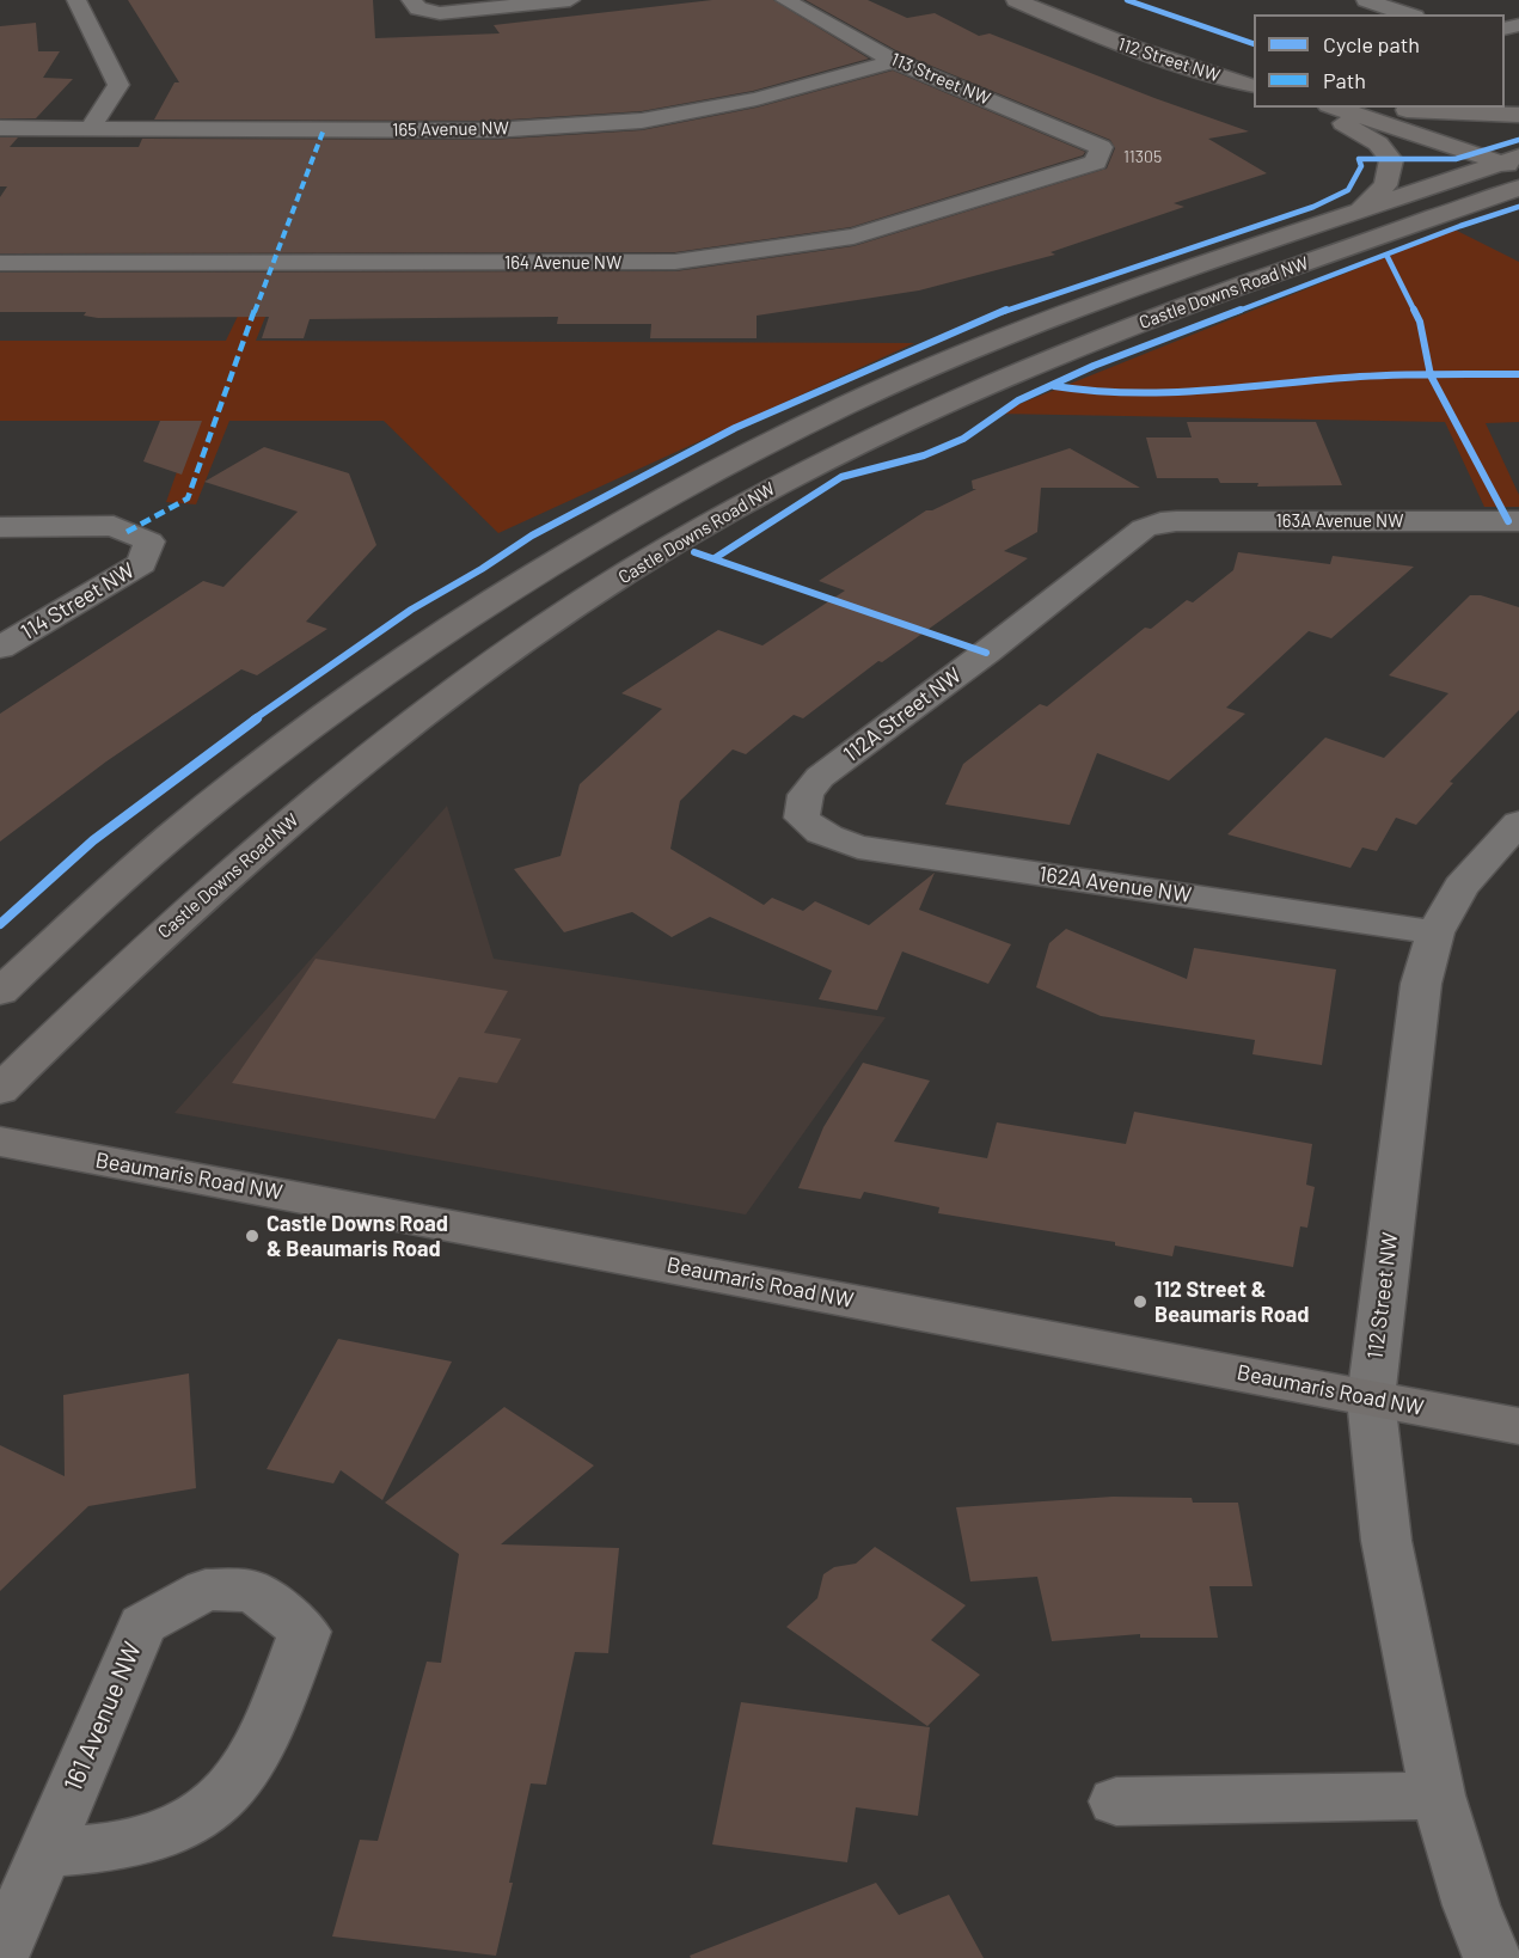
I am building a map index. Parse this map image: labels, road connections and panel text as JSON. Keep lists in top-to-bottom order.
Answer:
{
  "streets": {
    "main road": ["112 Street NW", "Castle Downs Road NW", "Beaumaris Road NW"],
    "street": [
      "113 Street NW",
      "165 Avenue NW",
      "164 Avenue NW",
      "163A Avenue NW",
      "114 Street NW",
      "112A Street NW",
      "162A Avenue NW",
      "161 Avenue NW"
    ]
  },
  "crossings": [
    ["112 Street NW", "162A Avenue NW"],
    ["112 Street NW", "Beaumaris Road NW"],
    ["113 Street NW", "165 Avenue NW"],
    ["113 Street NW", "164 Avenue NW"],
    ["163A Avenue NW", "112A Street NW"],
    ["112A Street NW", "162A Avenue NW"]
  ],
  "places": ["Castle Downs Road & Beaumaris Road", "112 Street & Beaumaris Road"],
  "house_numbers": ["11305"],
  "legend": ["Cycle path", "Path"]
}
